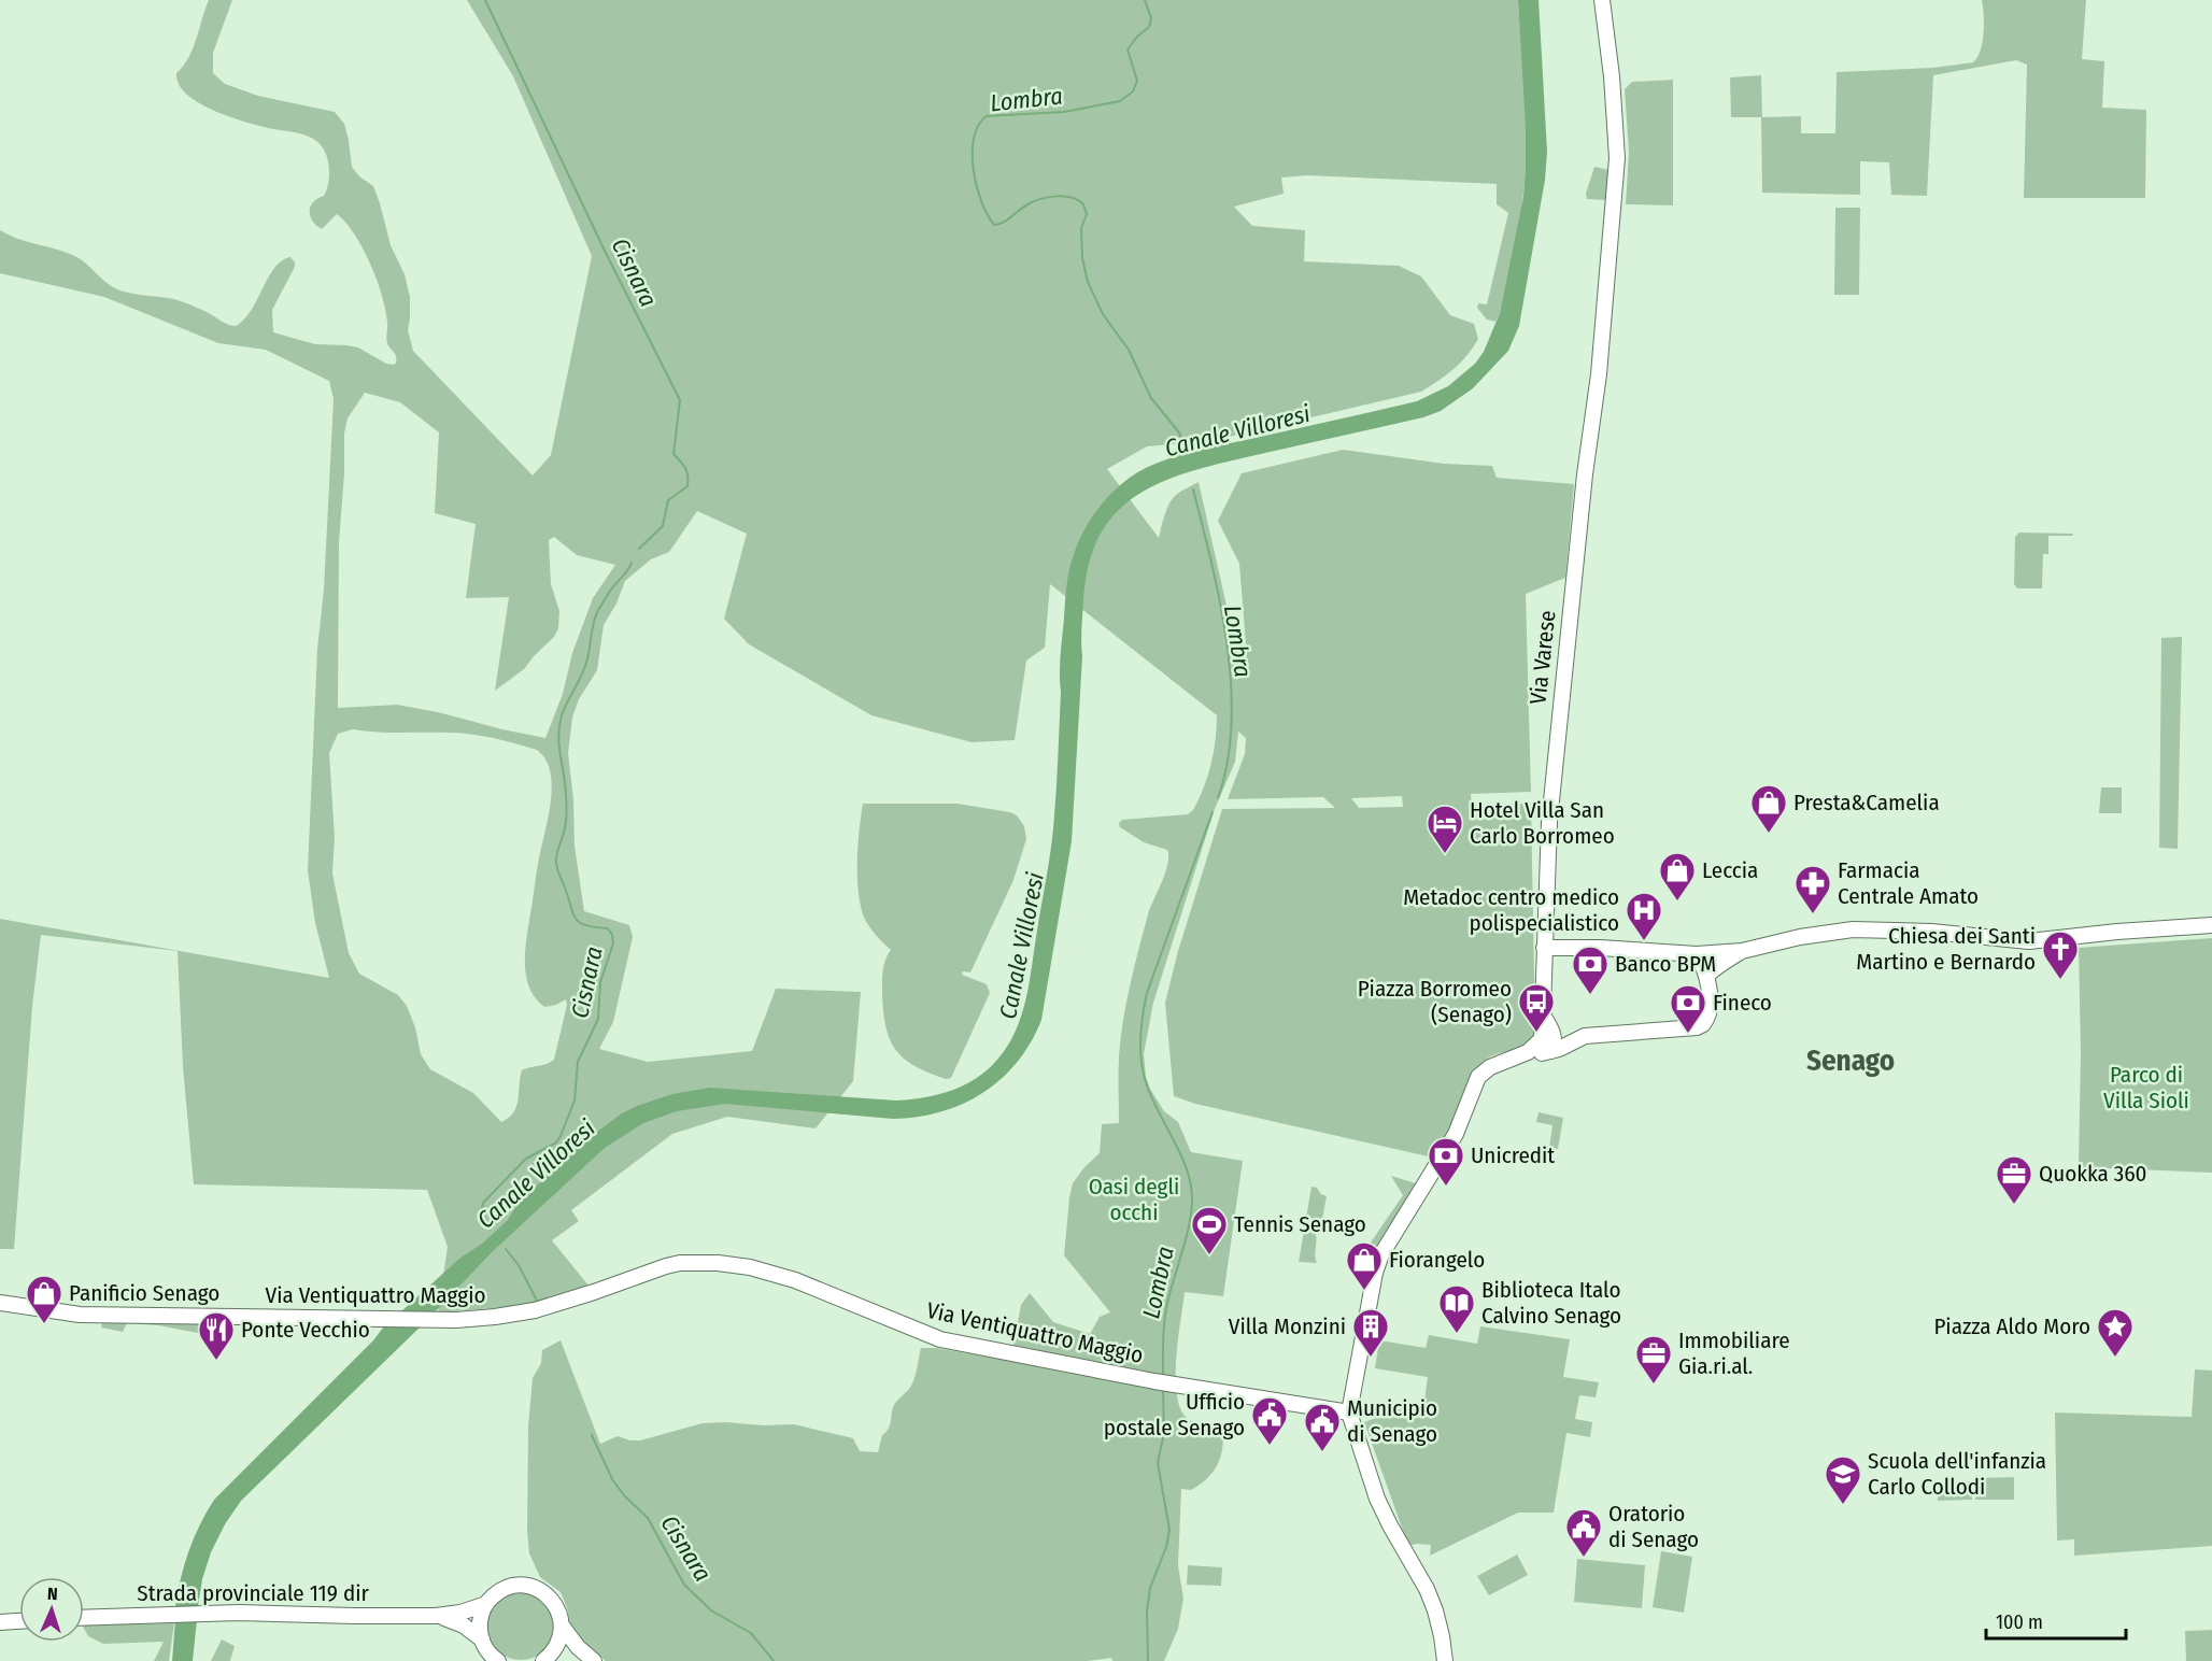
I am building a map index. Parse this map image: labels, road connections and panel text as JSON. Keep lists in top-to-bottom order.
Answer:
{
  "streets": {
    "street": ["Via Varese", "Via Ventiquattro Maggio", "Strada provinciale 119 dir"]
  },
  "districts": ["Senago"],
  "water": ["Lombra", "Cisnara", "Canale Villoresi"],
  "parks": ["Parco di Villa Sioli", "Oasi degli occhi"],
  "places": {
    "shop": [
      "Presta&Camelia",
      "Leccia",
      "Fiorangelo",
      "Panificio Senago"
    ],
    "hotel": ["Hotel Villa San Carlo Borromeo"],
    "pharmacy": ["Farmacia Centrale Amato"],
    "hospital": ["Metadoc centro medico polispecialistico"],
    "church": ["Chiesa dei Santi Martino e Bernardo"],
    "bank": ["Banco BPM", "Fineco", "Unicredit"],
    "bus stop": ["Piazza Borromeo (Senago)"],
    "office": ["Quokka 360", "Immobiliare Gia.ri.al."],
    "sports": ["Tennis Senago"],
    "library": ["Biblioteca Italo Calvino Senago"],
    "building": ["Villa Monzini"],
    "place": ["Piazza Aldo Moro"],
    "restaurant": ["Ponte Vecchio"],
    "public building": ["Ufficio postale Senago", "Municipio di Senago", "Oratorio di Senago"],
    "school or university": ["Scuola dell'infanzia Carlo Collodi"]
  },
  "scale_bar": "100 m",
  "north": "top"
}
